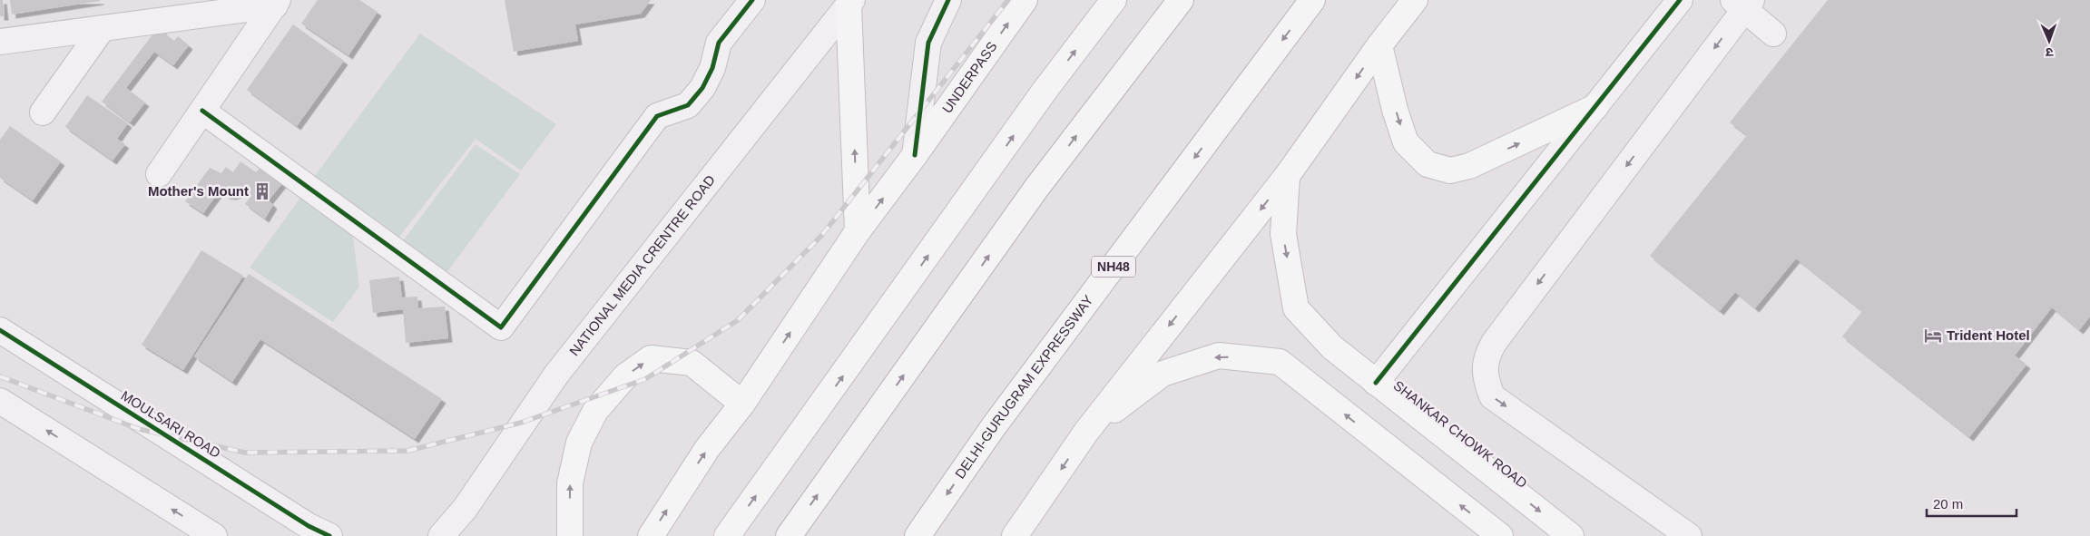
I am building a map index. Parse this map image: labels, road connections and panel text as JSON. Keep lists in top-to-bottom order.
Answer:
{
  "streets": {
    "main road": [
      "UNDERPASS",
      "NH48",
      "DELHI-GURUGRAM EXPRESSWAY",
      "SHANKAR CHOWK ROAD"
    ],
    "street": ["NATIONAL MEDIA CRENTRE ROAD", "MOULSARI ROAD"]
  },
  "one_way": ["SHANKAR CHOWK ROAD"],
  "places": {
    "building": ["Mother's Mount"],
    "hotel": ["Trident Hotel"]
  },
  "scale_bar": "20 m",
  "north": "bottom"
}
